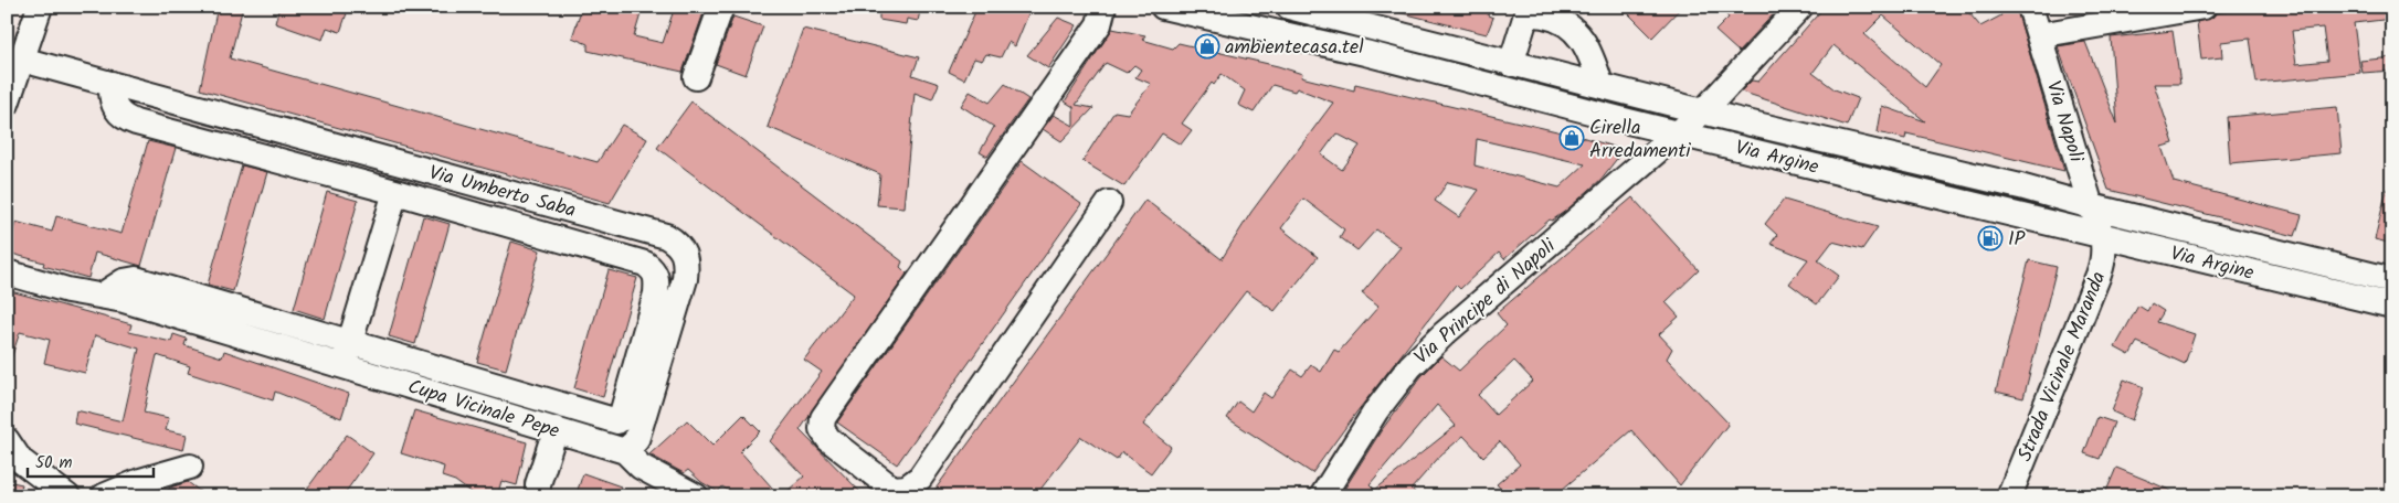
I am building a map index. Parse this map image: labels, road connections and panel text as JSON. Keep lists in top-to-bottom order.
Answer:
{
  "streets": {
    "street": [
      "Via Napoli",
      "Via Argine",
      "Via Umberto Saba",
      "Via Principe di Napoli",
      "Strada Vicinale Maranda",
      "Cupa Vicinale Pepe"
    ]
  },
  "crossings": [
    ["Via Napoli", "Via Argine"],
    ["Via Napoli", "Strada Vicinale Maranda"],
    ["Via Argine", "Via Principe di Napoli"],
    ["Via Argine", "Strada Vicinale Maranda"],
    ["Via Umberto Saba", "Cupa Vicinale Pepe"]
  ],
  "places": {
    "shop": ["ambientecasa.tel", "Cirella Arredamenti"],
    "fuel station": ["IP"]
  },
  "scale_bar": "50 m"
}
